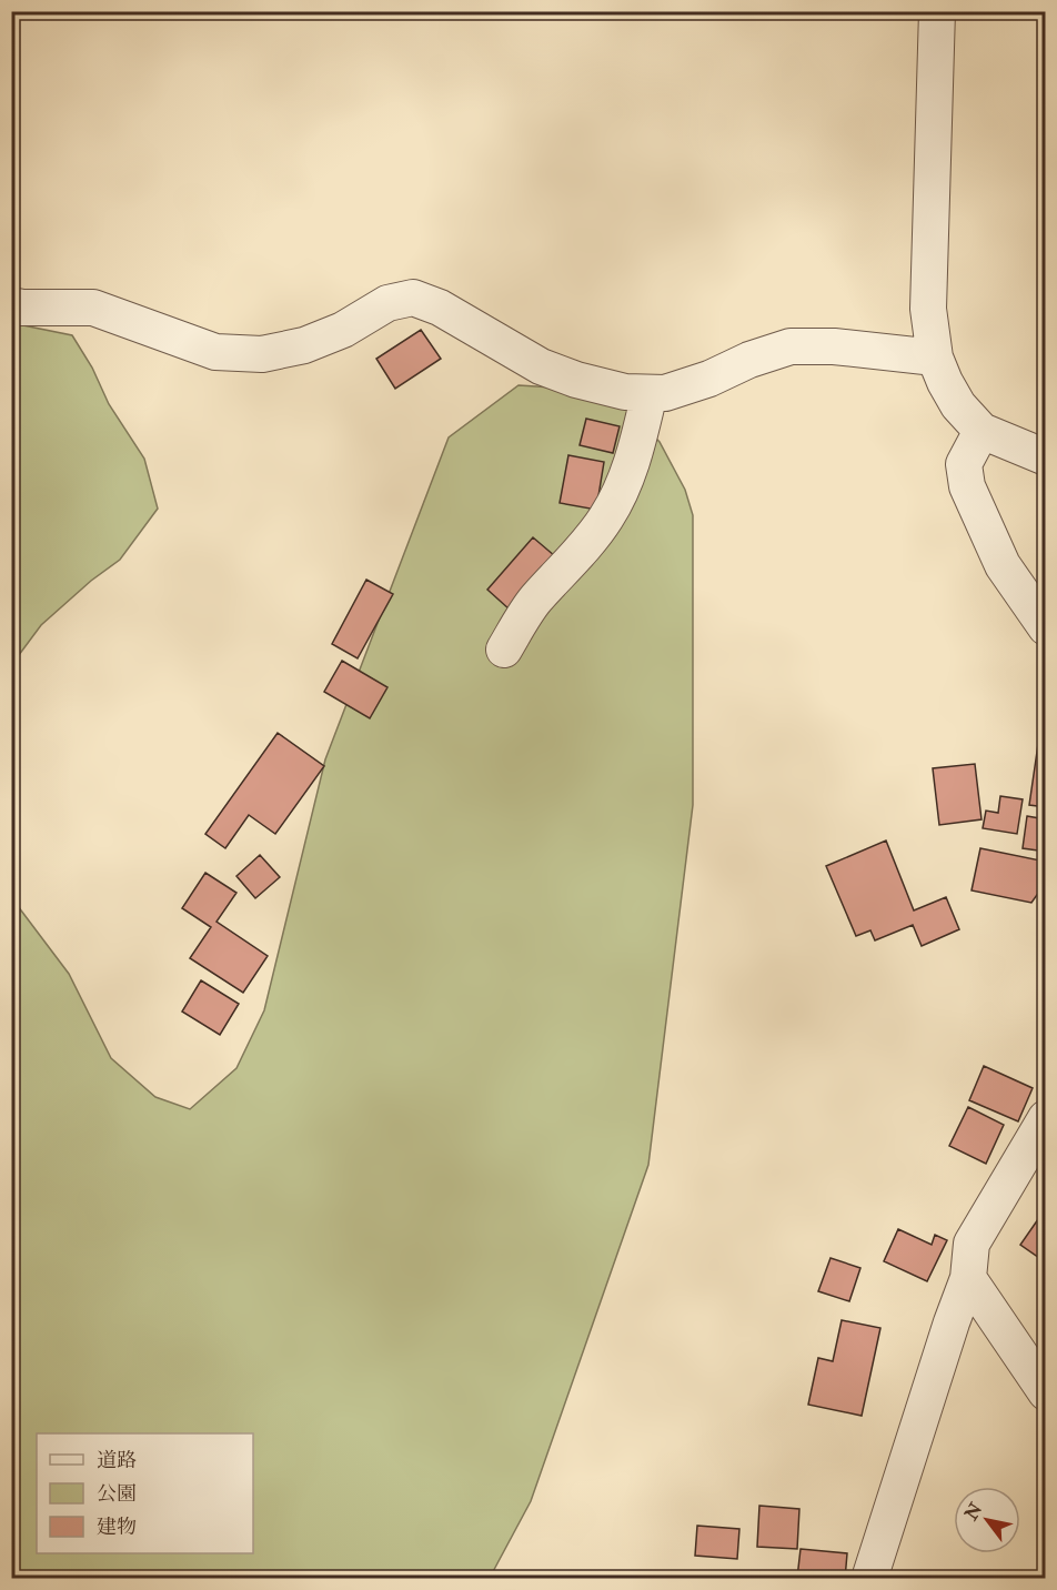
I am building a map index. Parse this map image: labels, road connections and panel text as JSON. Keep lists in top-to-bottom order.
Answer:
{
  "legend": ["道路", "公園", "建物"],
  "north": "top left"
}
